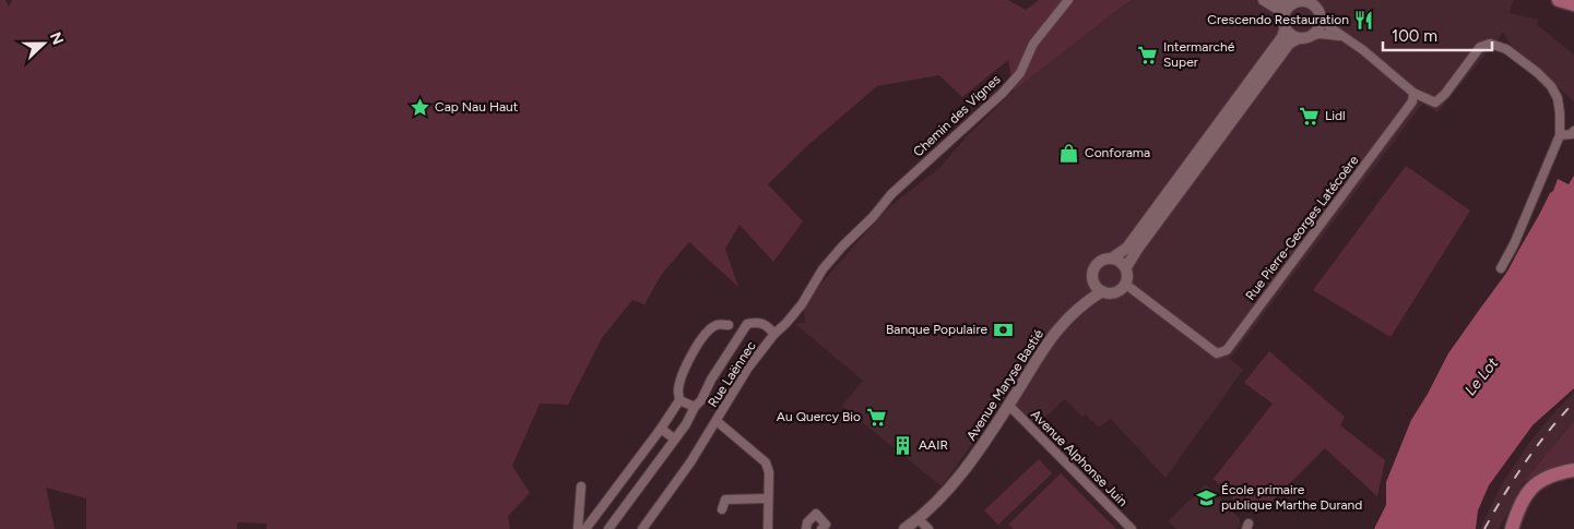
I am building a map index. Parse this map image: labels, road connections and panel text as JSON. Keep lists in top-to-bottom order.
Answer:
{
  "streets": {
    "street": [
      "Chemin des Vignes",
      "Rue Pierre-Georges Latécoère",
      "Rue Laënnec",
      "Avenue Maryse Bastié",
      "Avenue Alphonse Juin"
    ]
  },
  "crossings": [
    ["Chemin des Vignes", "Rue Laënnec"],
    ["Rue Pierre-Georges Latécoère", "Avenue Maryse Bastié"],
    ["Avenue Maryse Bastié", "Avenue Alphonse Juin"]
  ],
  "water": ["Le Lot"],
  "places": {
    "restaurant": ["Crescendo Restauration"],
    "supermarket": ["Intermarché Super", "Lidl", "Au Quercy Bio"],
    "place": ["Cap Nau Haut"],
    "shop": ["Conforama"],
    "bank": ["Banque Populaire"],
    "building": ["AAIR"],
    "school or university": ["École primaire publique Marthe Durand"]
  },
  "scale_bar": "100 m",
  "north": "right"
}
